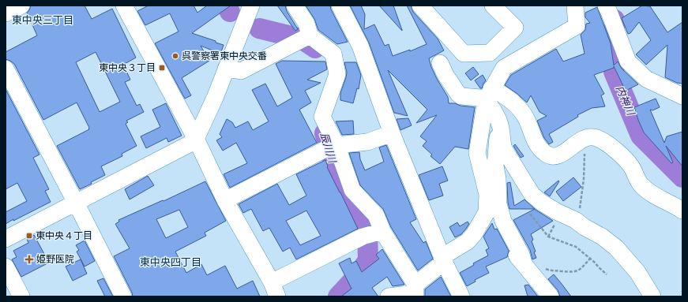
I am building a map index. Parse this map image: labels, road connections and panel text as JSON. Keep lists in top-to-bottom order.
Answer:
{
  "districts": ["東中央三丁目", "東中央四丁目"],
  "water": ["内神川", "辰川川"],
  "places": {
    "other": ["呉警察署東中央交番"],
    "transit": ["東中央３丁目", "東中央４丁目"],
    "health": ["姫野医院"]
  }
}
